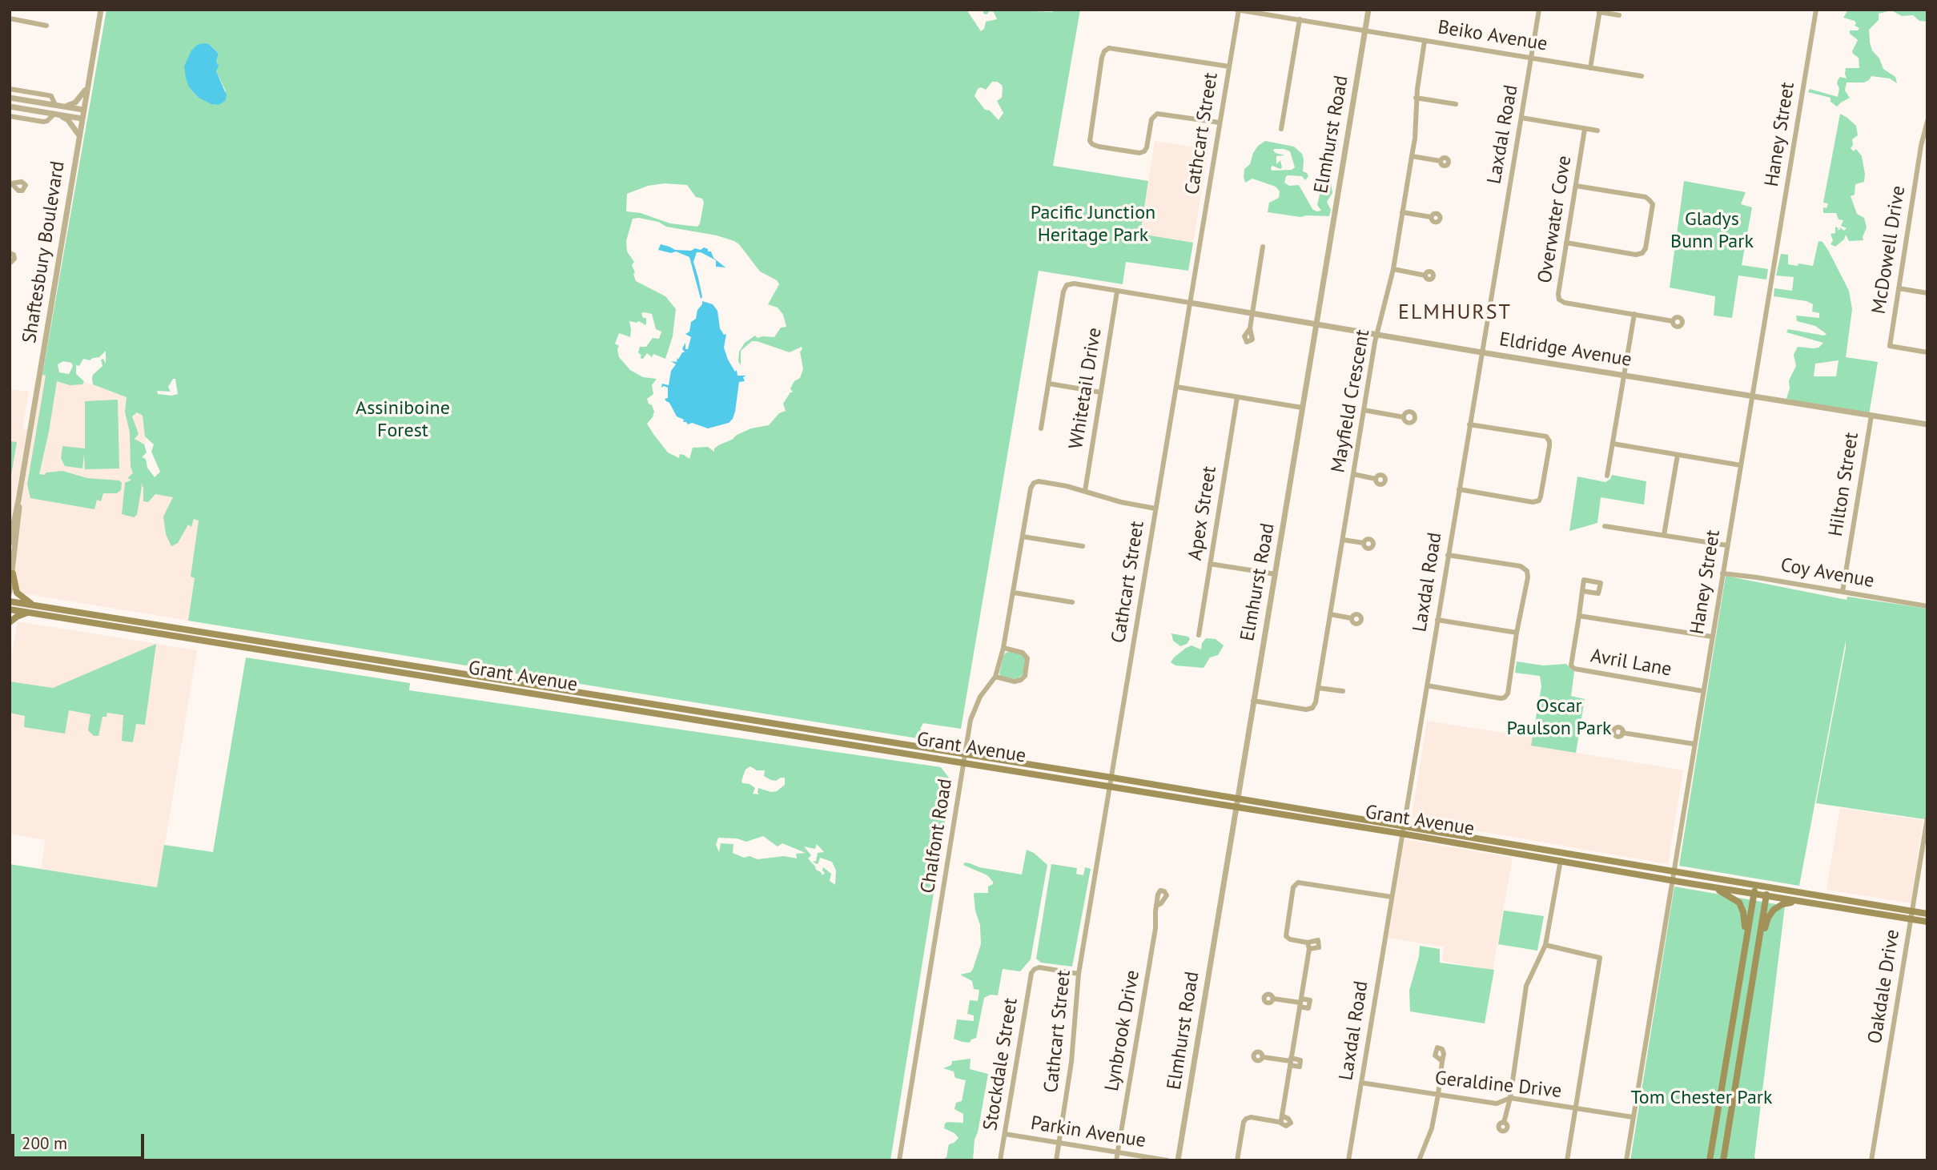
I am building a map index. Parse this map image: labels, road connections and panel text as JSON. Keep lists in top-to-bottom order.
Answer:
{
  "streets": {
    "main road": ["Grant Avenue"],
    "street": [
      "Beiko Avenue",
      "Cathcart Street",
      "Elmhurst Road",
      "Laxdal Road",
      "Haney Street",
      "Overwater Cove",
      "McDowell Drive",
      "Shaftesbury Boulevard",
      "Eldridge Avenue",
      "Whitetail Drive",
      "Mayfield Crescent",
      "Hilton Street",
      "Apex Street",
      "Coy Avenue",
      "Avril Lane",
      "Chalfont Road",
      "Oakdale Drive",
      "Lynbrook Drive",
      "Stockdale Street",
      "Geraldine Drive",
      "Parkin Avenue"
    ]
  },
  "crossings": [
    ["Beiko Avenue", "Cathcart Street"],
    ["Beiko Avenue", "Elmhurst Road"],
    ["Beiko Avenue", "Laxdal Road"],
    ["Beiko Avenue", "Mayfield Crescent"],
    ["Cathcart Street", "Eldridge Avenue"],
    ["Cathcart Street", "Grant Avenue"],
    ["Cathcart Street", "Chalfont Road"],
    ["Cathcart Street", "Stockdale Street"],
    ["Cathcart Street", "Parkin Avenue"],
    ["Elmhurst Road", "Eldridge Avenue"],
    ["Elmhurst Road", "Mayfield Crescent"],
    ["Elmhurst Road", "Grant Avenue"],
    ["Laxdal Road", "Eldridge Avenue"],
    ["Laxdal Road", "Grant Avenue"],
    ["Laxdal Road", "Geraldine Drive"],
    ["Haney Street", "Eldridge Avenue"],
    ["Haney Street", "Coy Avenue"],
    ["Haney Street", "Avril Lane"],
    ["Haney Street", "Grant Avenue"],
    ["Haney Street", "Geraldine Drive"],
    ["Eldridge Avenue", "Whitetail Drive"],
    ["Eldridge Avenue", "Mayfield Crescent"],
    ["Eldridge Avenue", "Hilton Street"],
    ["Whitetail Drive", "Chalfont Road"],
    ["Hilton Street", "Coy Avenue"],
    ["Grant Avenue", "Chalfont Road"],
    ["Grant Avenue", "Oakdale Drive"],
    ["Lynbrook Drive", "Parkin Avenue"],
    ["Stockdale Street", "Parkin Avenue"]
  ],
  "districts": ["ELMHURST"],
  "parks": [
    "Pacific Junction Heritage Park",
    "Gladys Bunn Park",
    "Assiniboine Forest",
    "Oscar Paulson Park",
    "Tom Chester Park"
  ],
  "scale_bar": "200 m"
}
